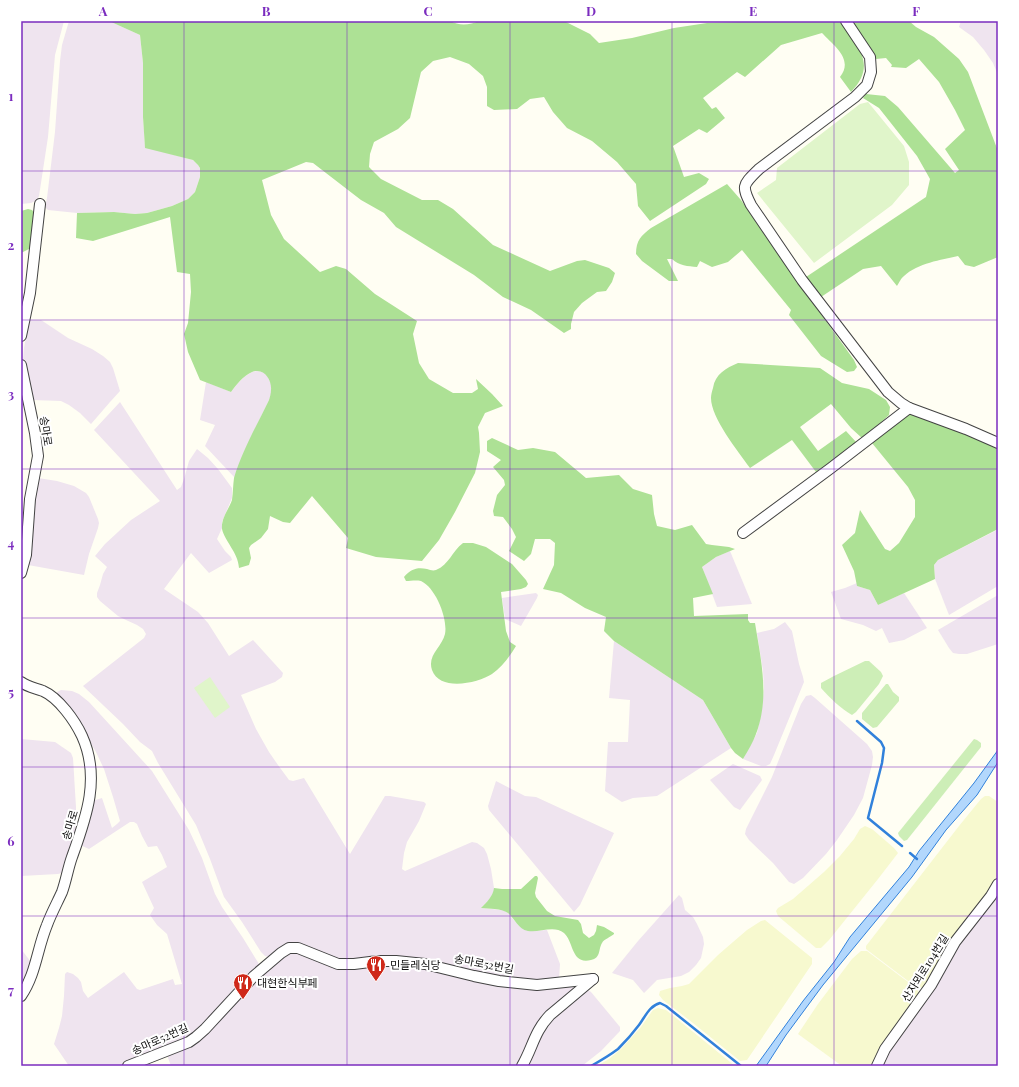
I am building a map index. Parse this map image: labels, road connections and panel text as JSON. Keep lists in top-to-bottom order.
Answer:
{
  "streets": {
    "street": ["송마로", "송마로52번길", "산자뫼로104번길"]
  },
  "places": {
    "restaurant": ["민들레식당", "대현한식부페"]
  },
  "grid": {
    "columns": [
      "A",
      "B",
      "C",
      "D",
      "E",
      "F"
    ],
    "rows": [
      "1",
      "2",
      "3",
      "4",
      "5",
      "6",
      "7"
    ]
  }
}
